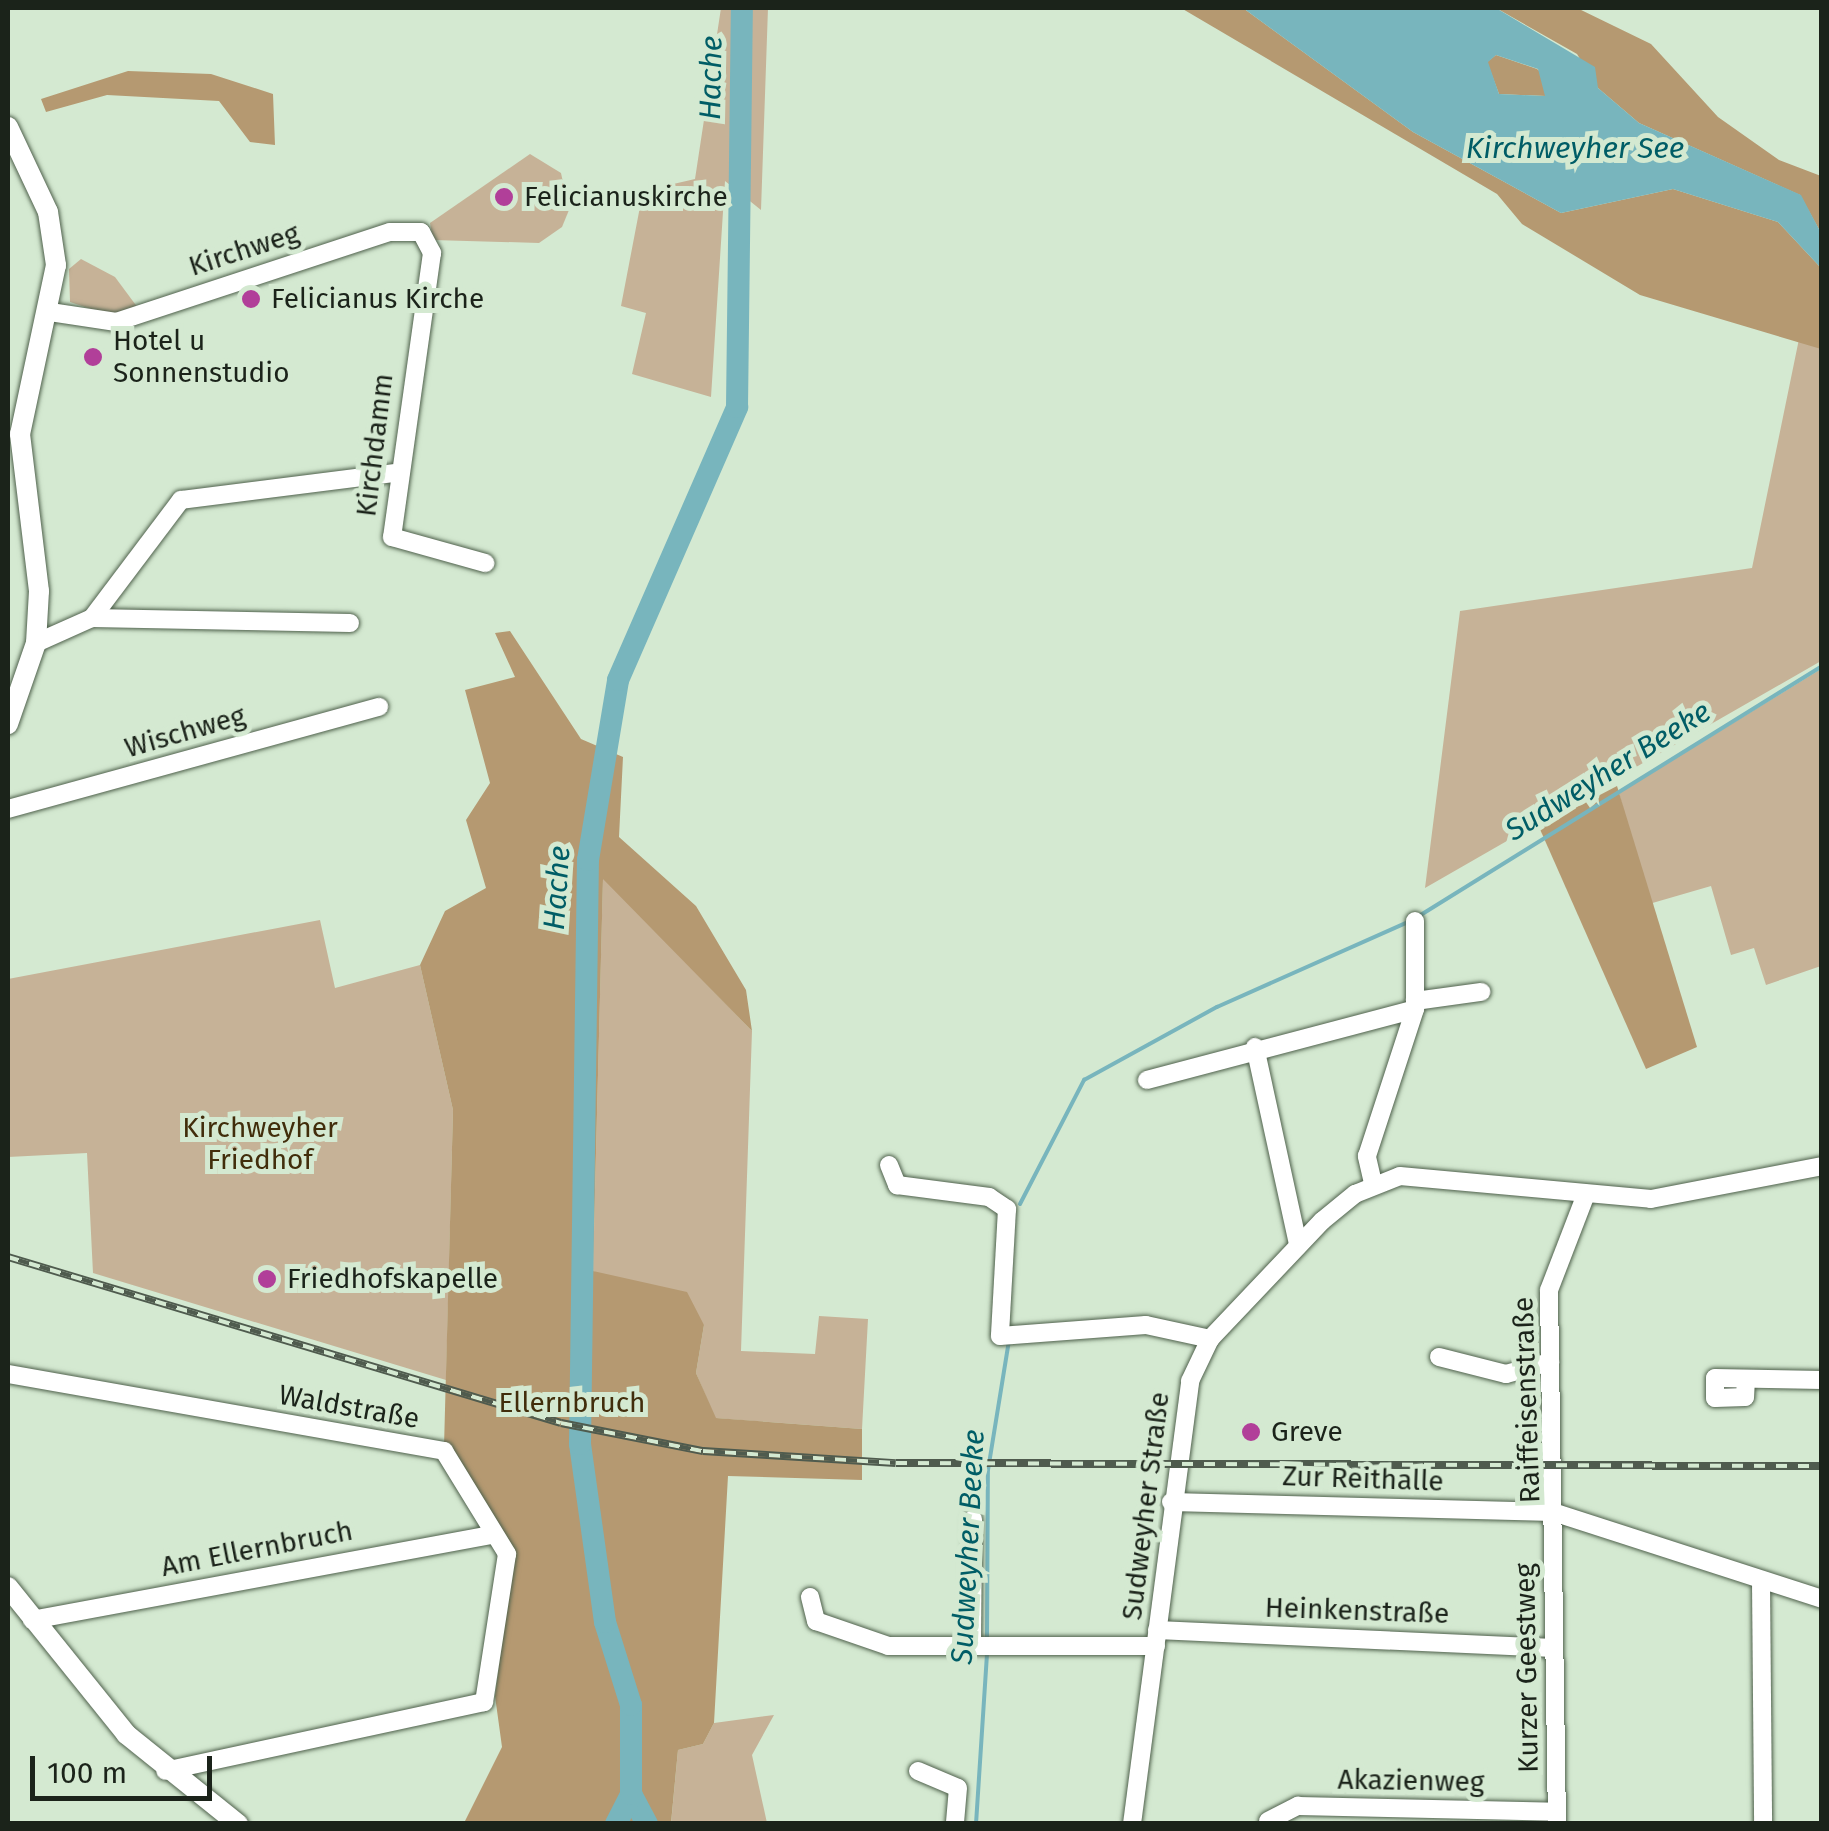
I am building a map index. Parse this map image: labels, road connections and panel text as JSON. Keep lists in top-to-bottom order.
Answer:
{
  "streets": {
    "street": [
      "Kirchweg",
      "Kirchdamm",
      "Wischweg",
      "Raiffeisenstraße",
      "Waldstraße",
      "Zur Reithalle",
      "Sudweyher Straße",
      "Am Ellernbruch",
      "Heinkenstraße",
      "Kurzer Geestweg",
      "Akazienweg"
    ]
  },
  "crossings": [
    ["Kirchweg", "Kirchdamm"],
    ["Raiffeisenstraße", "Zur Reithalle"],
    ["Raiffeisenstraße", "Kurzer Geestweg"],
    ["Waldstraße", "Am Ellernbruch"],
    ["Zur Reithalle", "Sudweyher Straße"],
    ["Zur Reithalle", "Kurzer Geestweg"],
    ["Sudweyher Straße", "Heinkenstraße"],
    ["Heinkenstraße", "Kurzer Geestweg"],
    ["Kurzer Geestweg", "Akazienweg"]
  ],
  "water": ["Hache", "Kirchweyher See", "Sudweyher Beeke"],
  "parks": ["Kirchweyher Friedhof", "Ellernbruch"],
  "places": [
    "Felicianuskirche",
    "Felicianus Kirche",
    "Hotel u Sonnenstudio",
    "Friedhofskapelle",
    "Greve"
  ],
  "scale_bar": "100 m"
}
